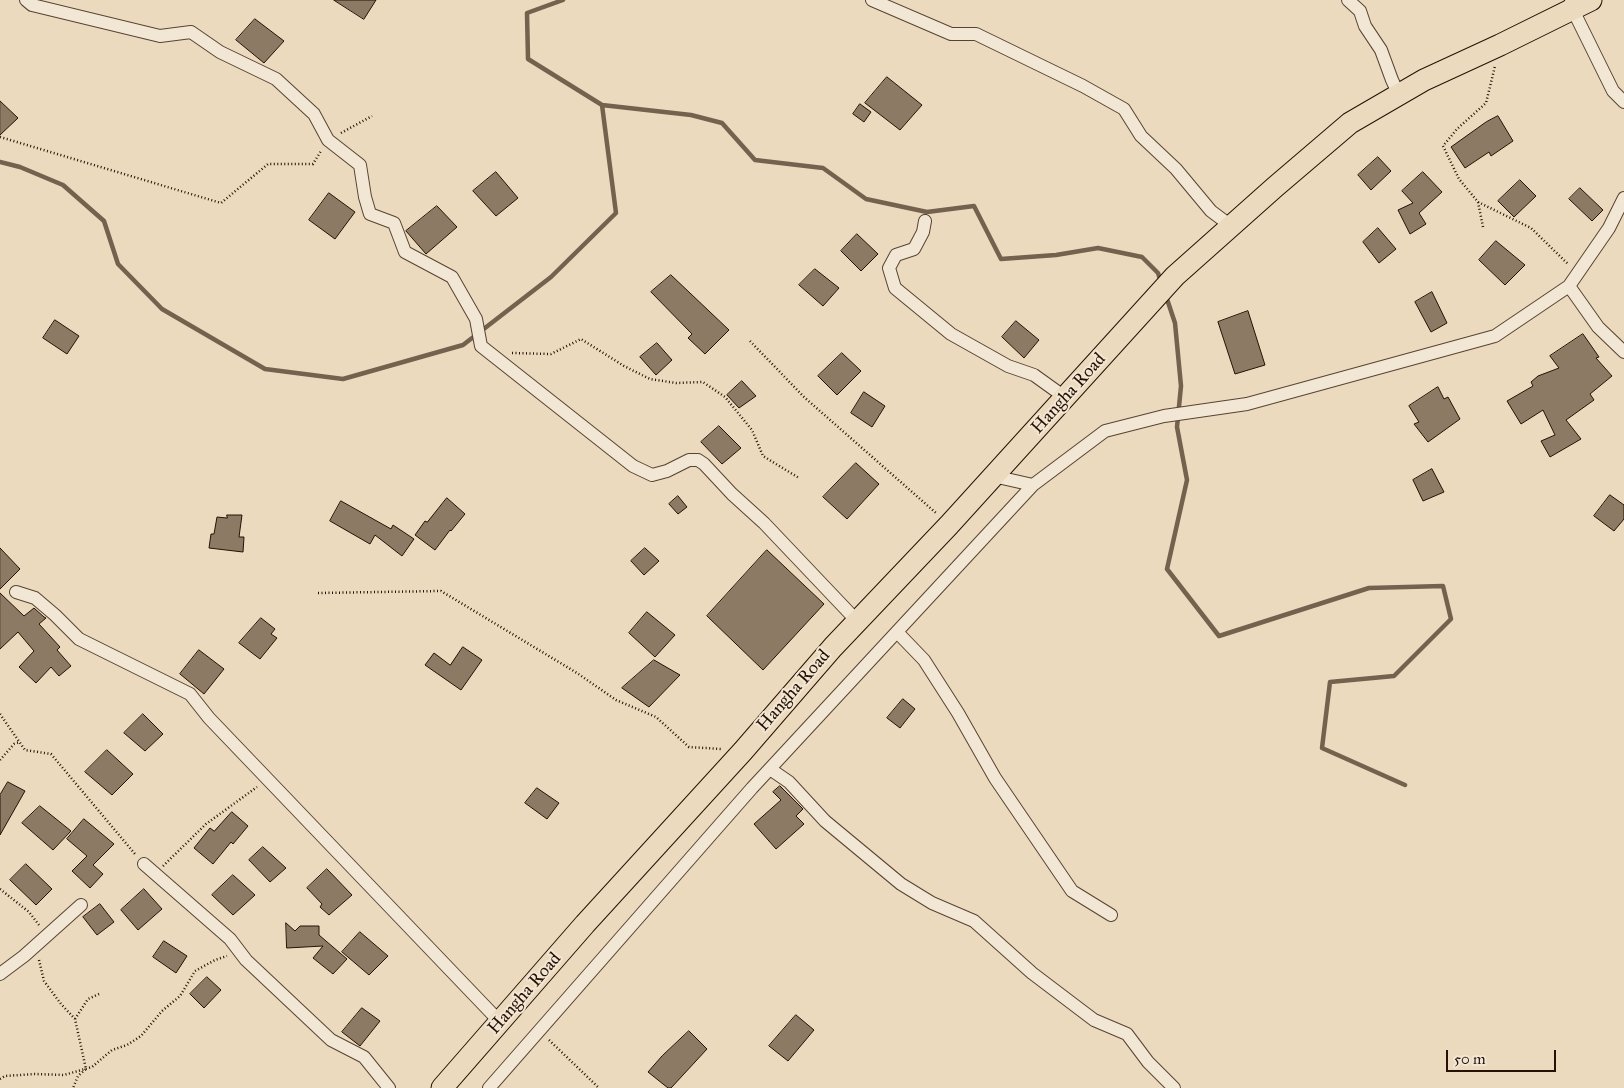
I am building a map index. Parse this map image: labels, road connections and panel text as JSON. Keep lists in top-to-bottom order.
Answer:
{
  "streets": {
    "highway": ["Hangha Road"]
  },
  "scale_bar": "50 m"
}
